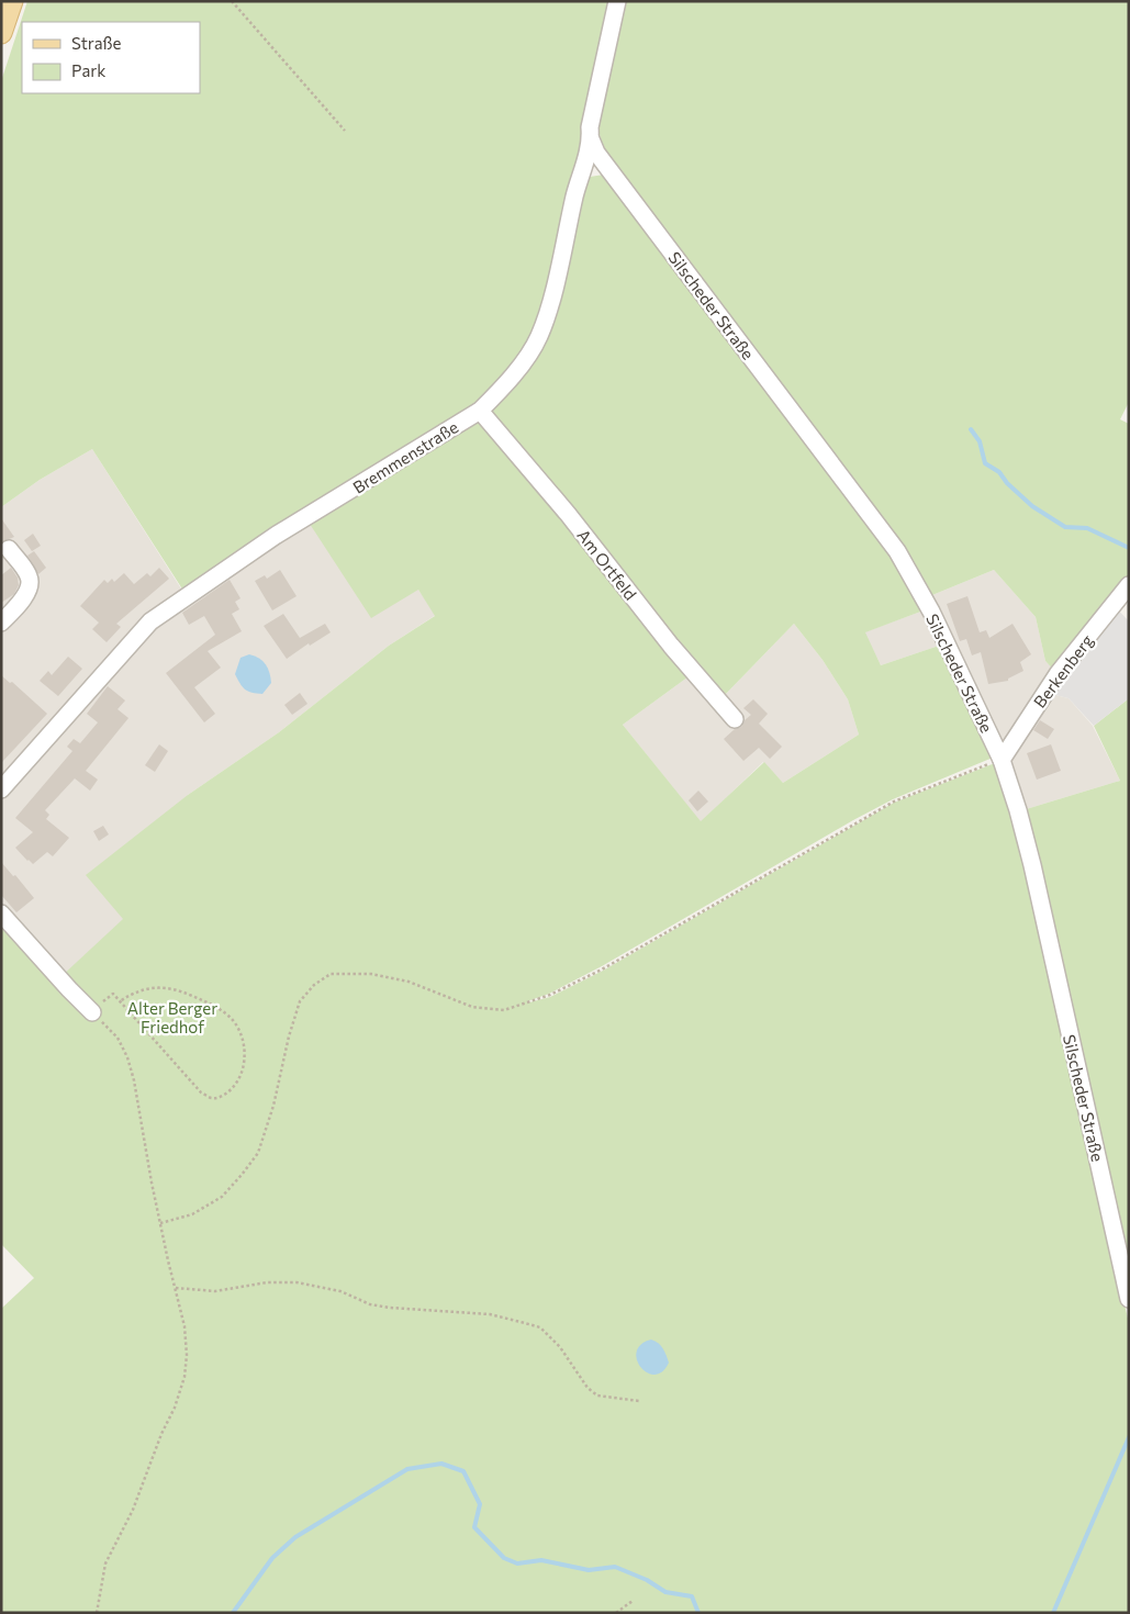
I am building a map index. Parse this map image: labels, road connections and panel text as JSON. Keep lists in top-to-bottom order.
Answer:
{
  "streets": {
    "street": [
      "Silscheder Straße",
      "Bremmenstraße",
      "Am Ortfeld",
      "Berkenberg"
    ]
  },
  "crossings": [
    ["Silscheder Straße", "Bremmenstraße"],
    ["Silscheder Straße", "Berkenberg"],
    ["Bremmenstraße", "Am Ortfeld"]
  ],
  "parks": ["Alter Berger Friedhof"],
  "legend": ["Straße", "Park"]
}
